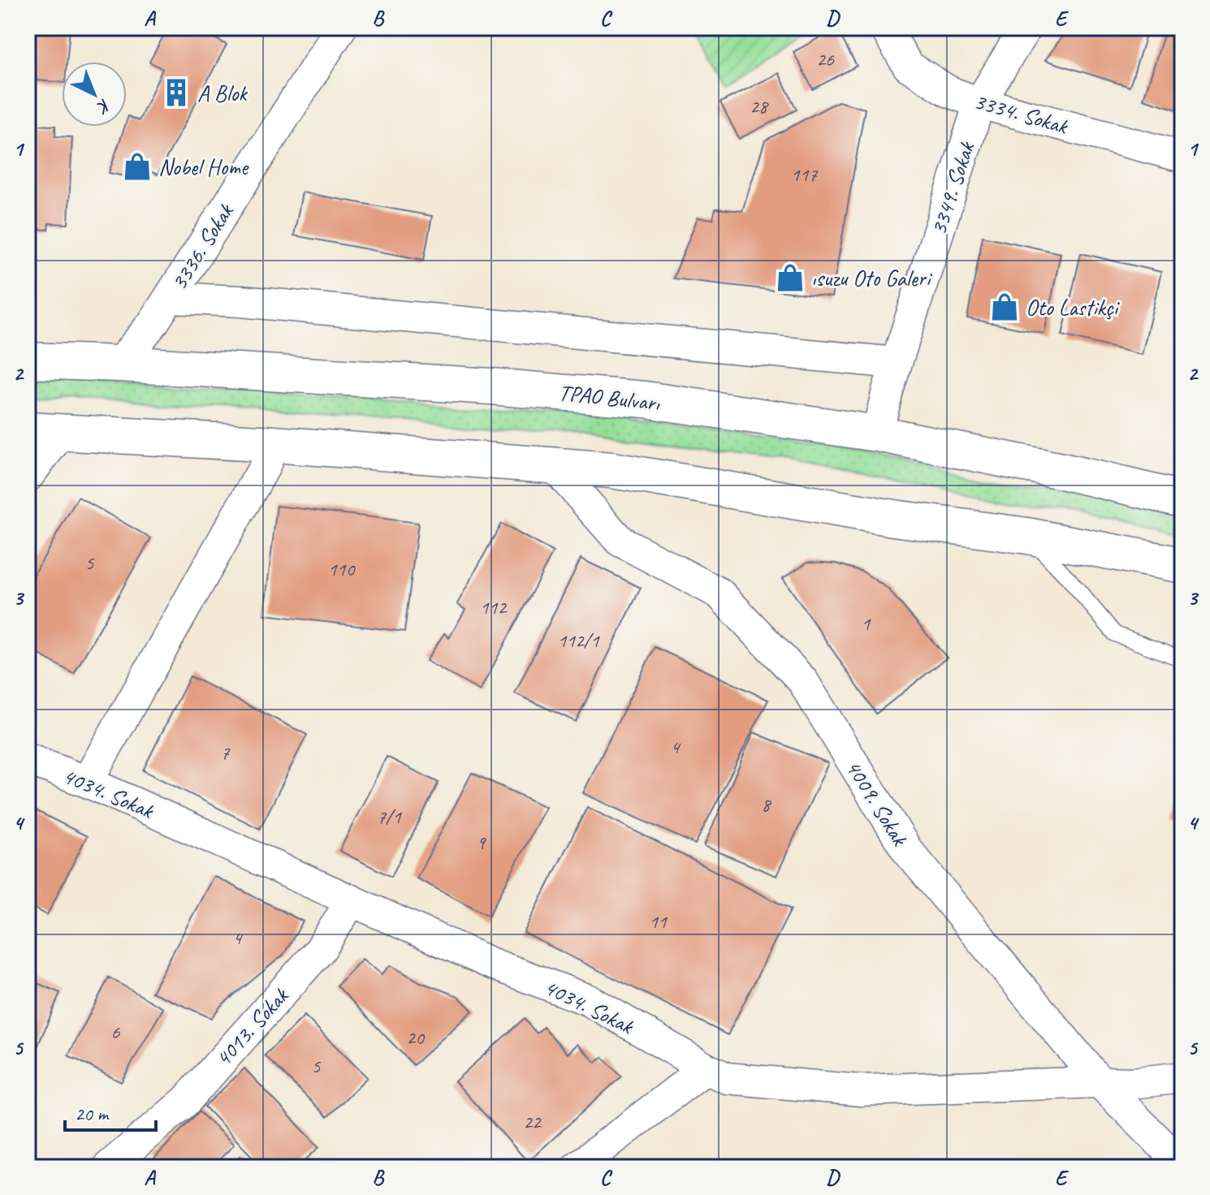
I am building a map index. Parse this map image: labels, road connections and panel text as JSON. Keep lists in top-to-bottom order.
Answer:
{
  "streets": {
    "highway": ["TPAO Bulvarı"],
    "street": [
      "3334. Sokak",
      "3349. Sokak",
      "3336. Sokak",
      "4034. Sokak",
      "4009. Sokak",
      "4013. Sokak"
    ]
  },
  "crossings": [
    ["3334. Sokak", "3349. Sokak"],
    ["3349. Sokak", "TPAO Bulvarı"],
    ["3336. Sokak", "TPAO Bulvarı"],
    ["4034. Sokak", "4009. Sokak"],
    ["4034. Sokak", "4013. Sokak"]
  ],
  "places": {
    "building": ["A Blok"],
    "shop": ["Nobel Home", "ısuzu Oto Galeri", "Oto Lastikçi"]
  },
  "house_numbers": [
    "26",
    "28",
    "117",
    "5",
    "110",
    "112",
    "1",
    "112/1",
    "4",
    "7",
    "8",
    "7/1",
    "9",
    "11",
    "4",
    "6",
    "20",
    "5",
    "22"
  ],
  "scale_bar": "20 m",
  "north": "bottom right",
  "grid": {
    "columns": [
      "A",
      "B",
      "C",
      "D",
      "E"
    ],
    "rows": [
      "1",
      "2",
      "3",
      "4",
      "5"
    ]
  }
}
